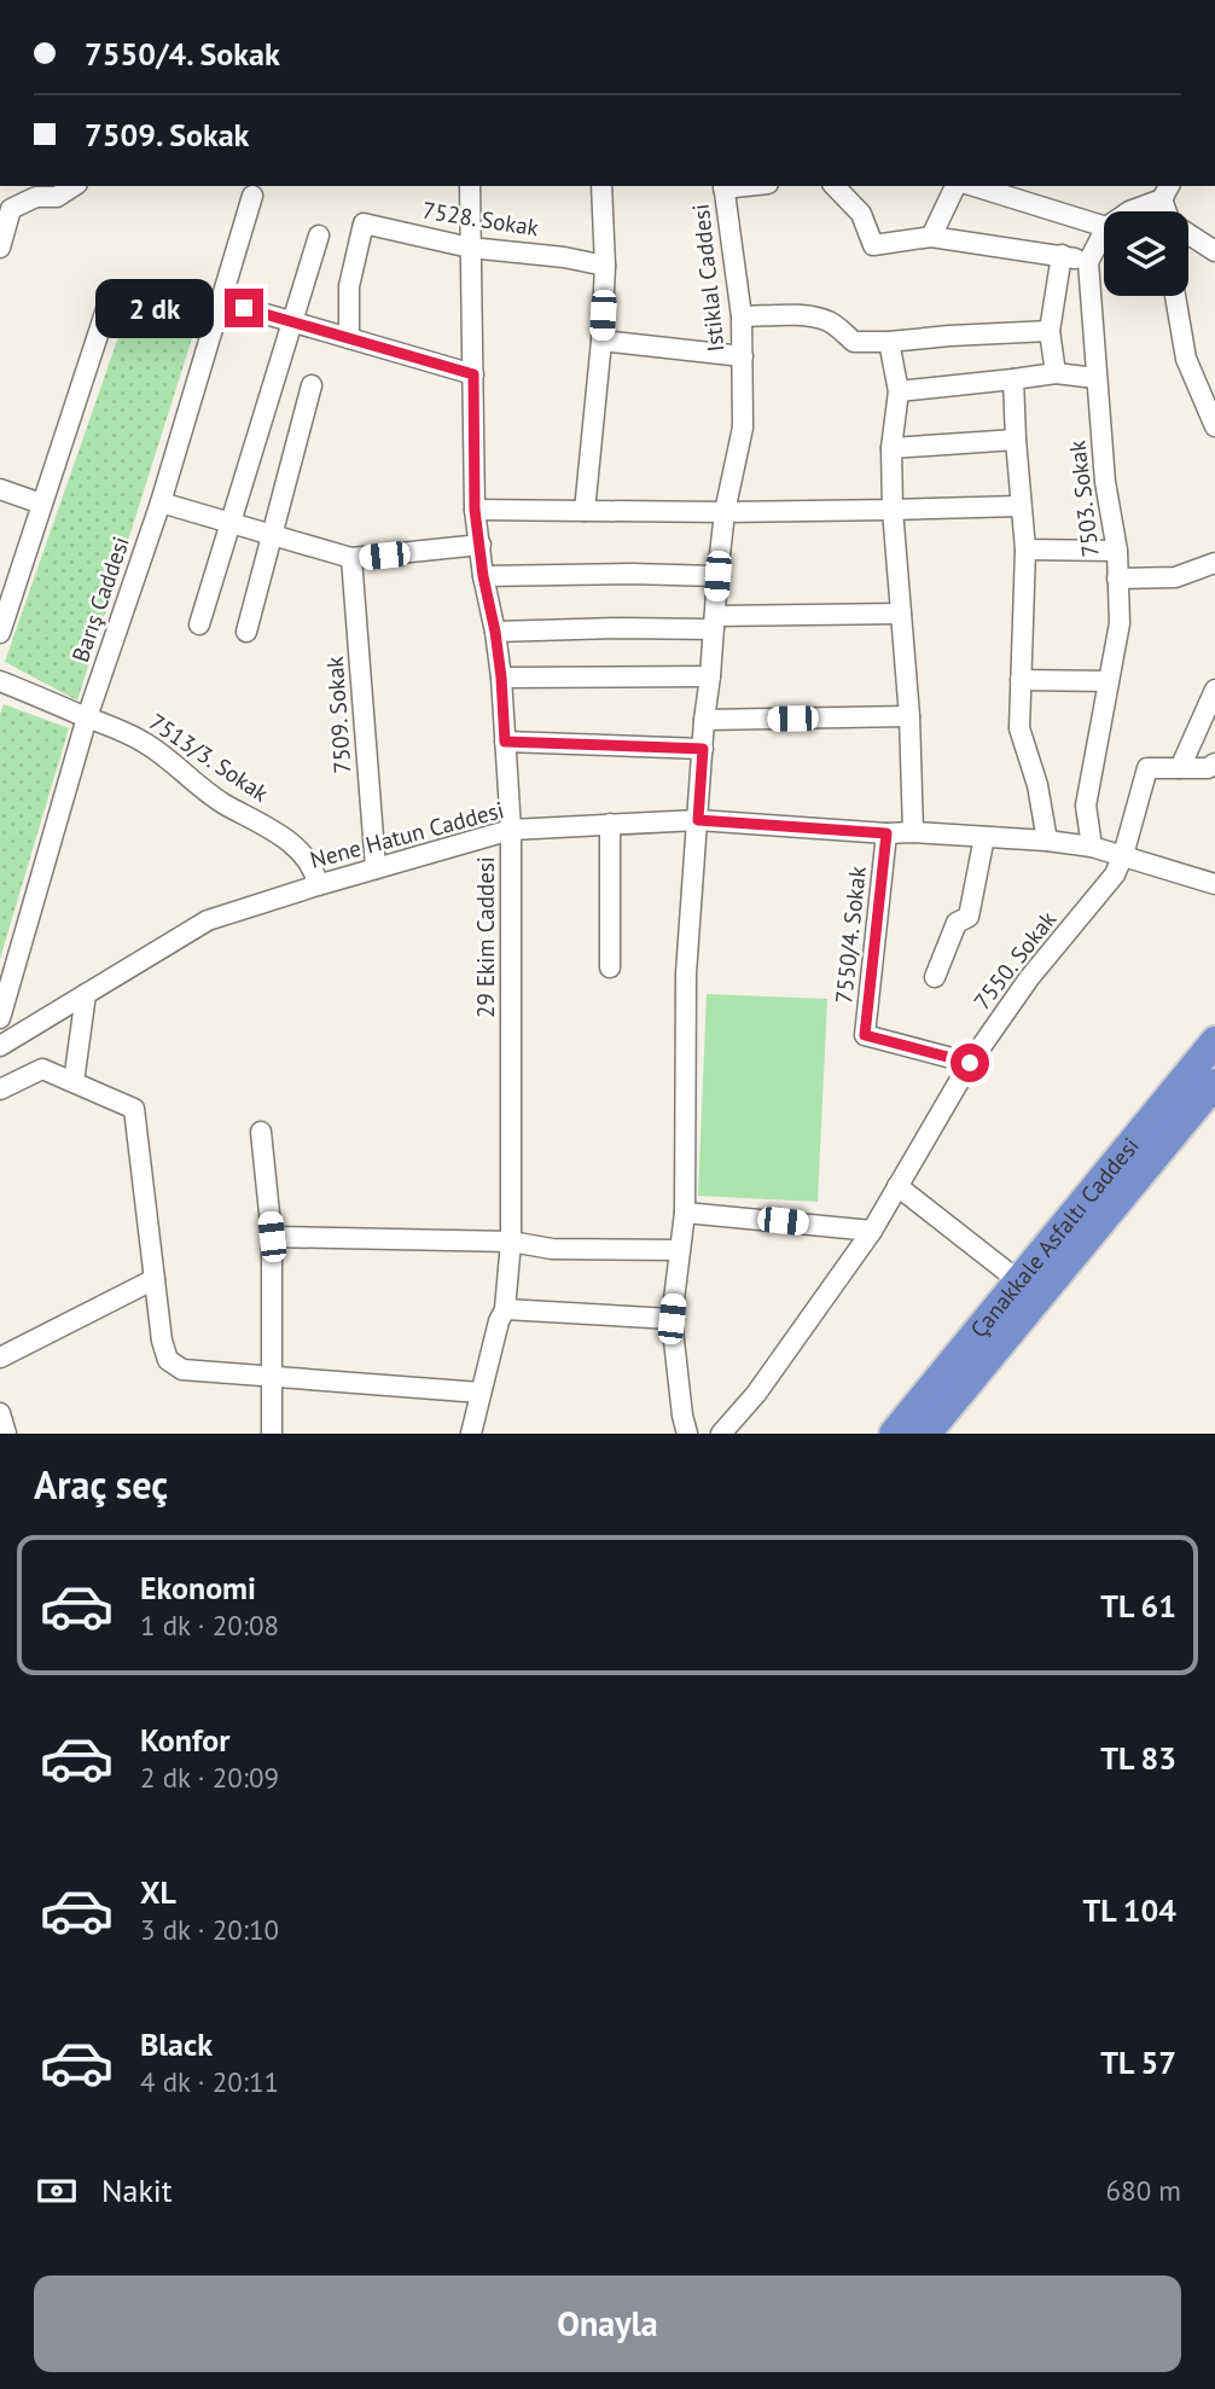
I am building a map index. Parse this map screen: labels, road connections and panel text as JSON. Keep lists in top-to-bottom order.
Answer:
{
  "streets": {
    "highway": ["Çanakkale Asfaltı Caddesi"],
    "street": [
      "7528. Sokak",
      "Istiklal Caddesi",
      "7503. Sokak",
      "Barış Caddesi",
      "7509. Sokak",
      "7513/3. Sokak",
      "Nene Hatun Caddesi",
      "7550/4. Sokak",
      "29 Ekim Caddesi",
      "7550. Sokak"
    ]
  },
  "crossings": [
    ["7528. Sokak", "29 Ekim Caddesi"],
    ["Istiklal Caddesi", "Nene Hatun Caddesi"],
    ["7503. Sokak", "Nene Hatun Caddesi"],
    ["Barış Caddesi", "7513/3. Sokak"],
    ["7509. Sokak", "Nene Hatun Caddesi"],
    ["7513/3. Sokak", "Nene Hatun Caddesi"],
    ["Nene Hatun Caddesi", "7550/4. Sokak"],
    ["Nene Hatun Caddesi", "29 Ekim Caddesi"],
    ["Nene Hatun Caddesi", "7550. Sokak"],
    ["7550/4. Sokak", "7550. Sokak"]
  ],
  "page": {
    "banner": ["7550/4. Sokak", "7509. Sokak"],
    "bubble": "2 dk",
    "heading": "Araç seç",
    "list": [
      {
        "name": "Ekonomi",
        "note": "1 dk · 20:08",
        "value": "TL 61"
      },
      {
        "name": "Konfor",
        "note": "2 dk · 20:09",
        "value": "TL 83"
      },
      {
        "name": "XL",
        "note": "3 dk · 20:10",
        "value": "TL 104"
      },
      {
        "name": "Black",
        "note": "4 dk · 20:11",
        "value": "TL 57"
      }
    ],
    "pay": ["Nakit", "680 m"],
    "buttons": "Onayla"
  }
}
